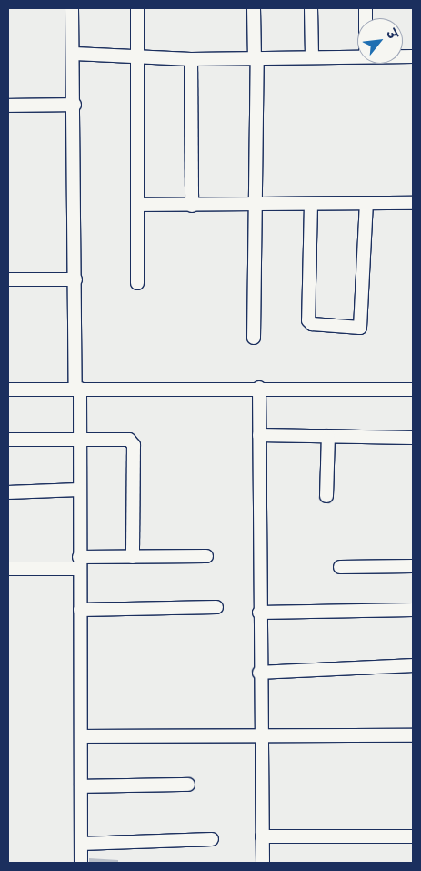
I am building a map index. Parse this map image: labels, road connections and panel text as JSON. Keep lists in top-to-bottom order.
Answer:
{
  "north": "top right"
}
